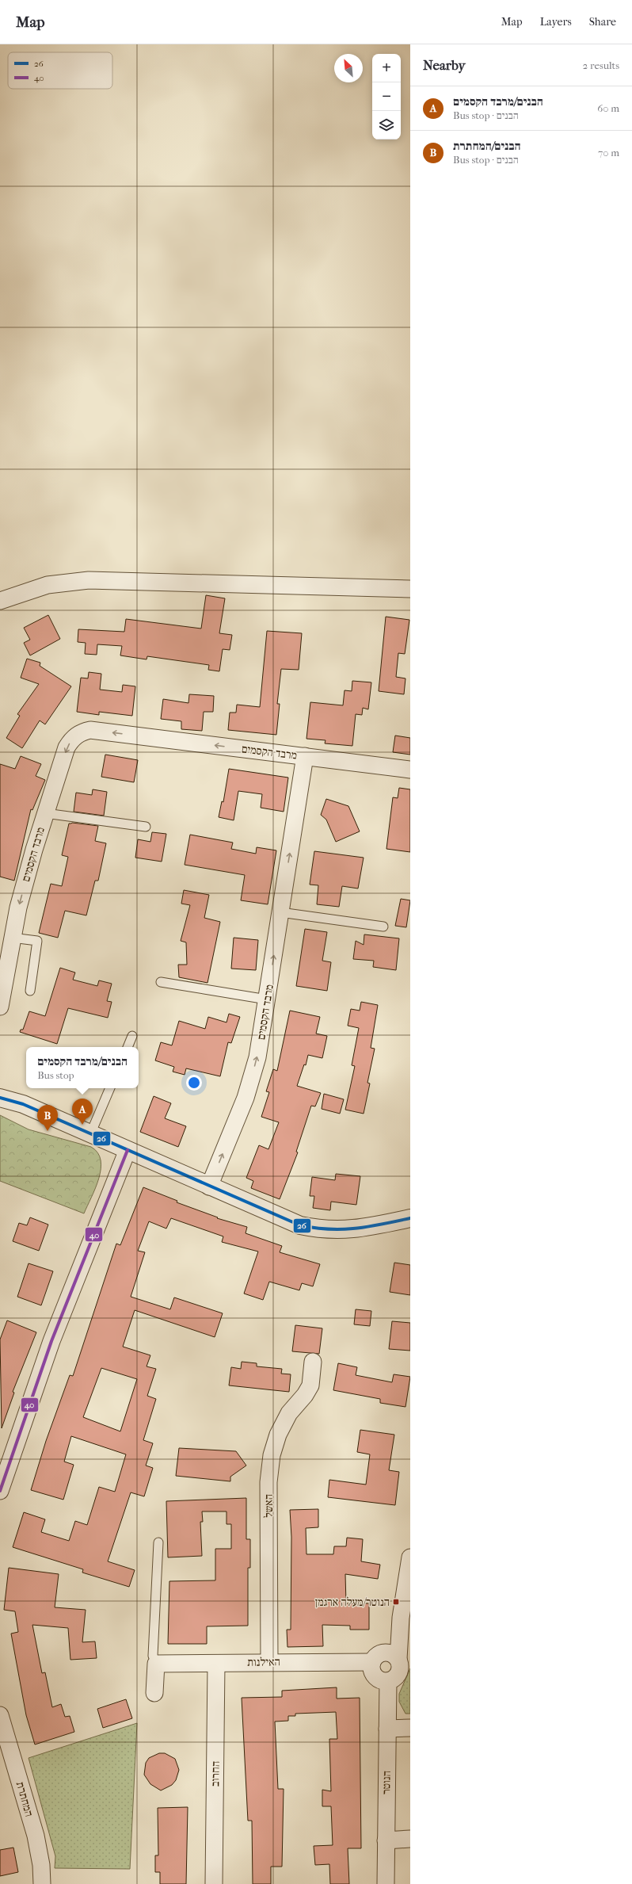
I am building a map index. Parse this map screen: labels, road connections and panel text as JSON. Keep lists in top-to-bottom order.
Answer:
{
  "streets": {
    "street": [
      "מרבד הקסמים",
      "האשל",
      "האילנות",
      "החרוב",
      "הנוטר",
      "המחתרת"
    ]
  },
  "crossings": [
    ["האשל", "האילנות"],
    ["האילנות", "החרוב"],
    ["האילנות", "הנוטר"]
  ],
  "places": {
    "transit": ["הנוטר/מעלה ארגמן"]
  },
  "lines": ["transit line 26", "transit line 40"],
  "legend": ["26", "40"],
  "north": "top left",
  "page": {
    "header": "Map",
    "nav": ["Map", "Layers", "Share"],
    "heading": ["Nearby", "2 results"],
    "map_buttons": ["+", "−"],
    "list": [
      {
        "mark": "A",
        "name": "הבנים/מרבד הקסמים",
        "note": "Bus stop · הבנים",
        "value": "60 m"
      },
      {
        "mark": "B",
        "name": "הבנים/המחתרת",
        "note": "Bus stop · הבנים",
        "value": "70 m"
      }
    ],
    "popup": ["הבנים/מרבד הקסמים", "Bus stop"],
    "pins": ["A", "B"]
  }
}
